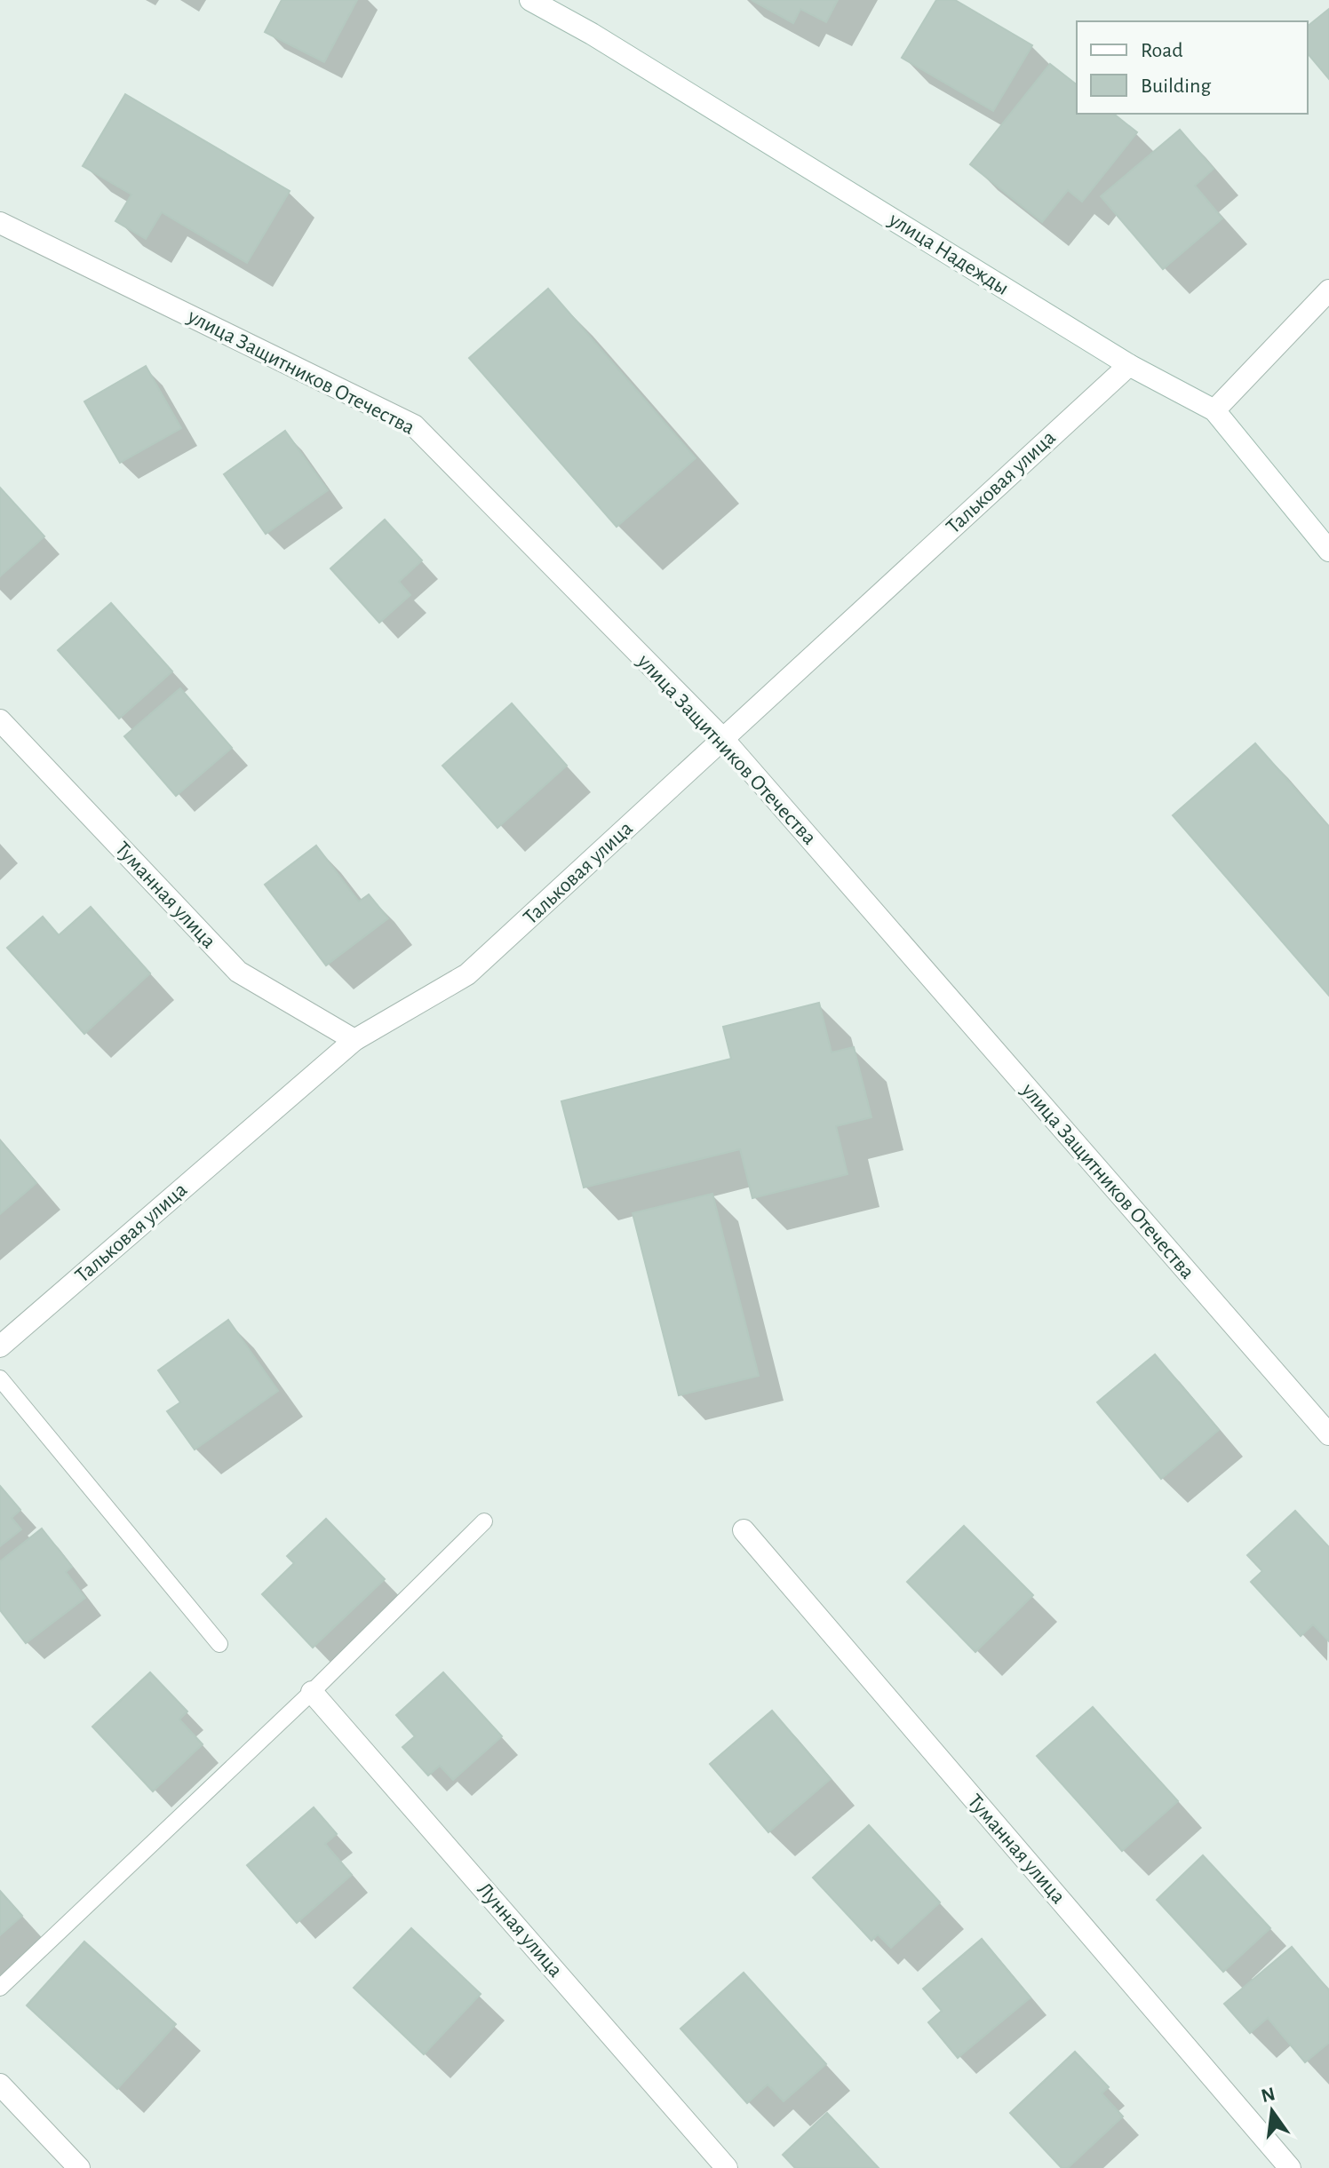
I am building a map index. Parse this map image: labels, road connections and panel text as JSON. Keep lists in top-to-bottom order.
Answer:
{
  "streets": {
    "street": [
      "улица Надежды",
      "улица Защитников Отечества",
      "Тальковая улица",
      "Туманная улица",
      "Лунная улица"
    ]
  },
  "crossings": [
    ["улица Надежды", "Тальковая улица"],
    ["улица Защитников Отечества", "Тальковая улица"],
    ["Тальковая улица", "Туманная улица"]
  ],
  "legend": ["Road", "Building"],
  "north": "top"
}
